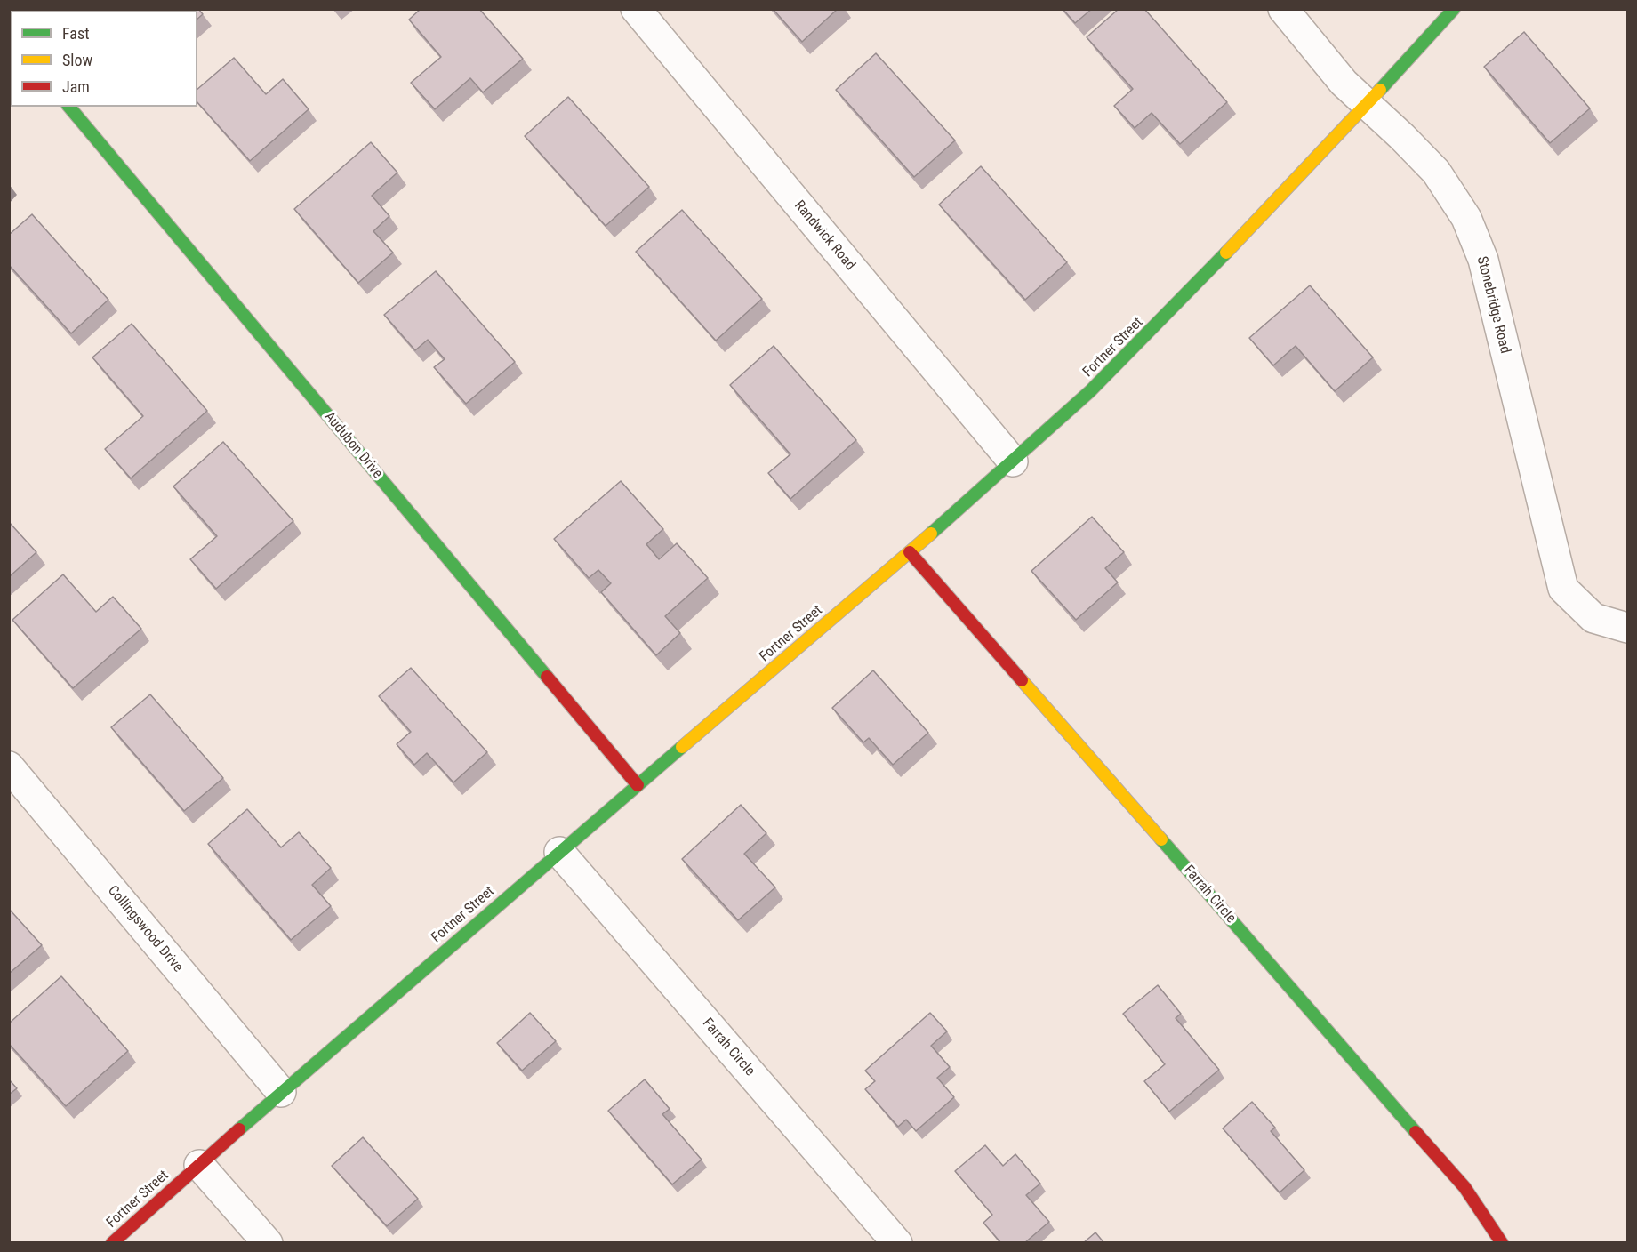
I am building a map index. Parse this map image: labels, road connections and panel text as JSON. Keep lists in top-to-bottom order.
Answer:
{
  "streets": {
    "street": [
      "Randwick Road",
      "Stonebridge Road",
      "Fortner Street",
      "Audubon Drive",
      "Farrah Circle",
      "Collingswood Drive"
    ]
  },
  "crossings": [
    ["Randwick Road", "Fortner Street"],
    ["Stonebridge Road", "Fortner Street"],
    ["Fortner Street", "Audubon Drive"],
    ["Fortner Street", "Farrah Circle"],
    ["Fortner Street", "Collingswood Drive"]
  ],
  "legend": ["Fast", "Slow", "Jam"]
}
